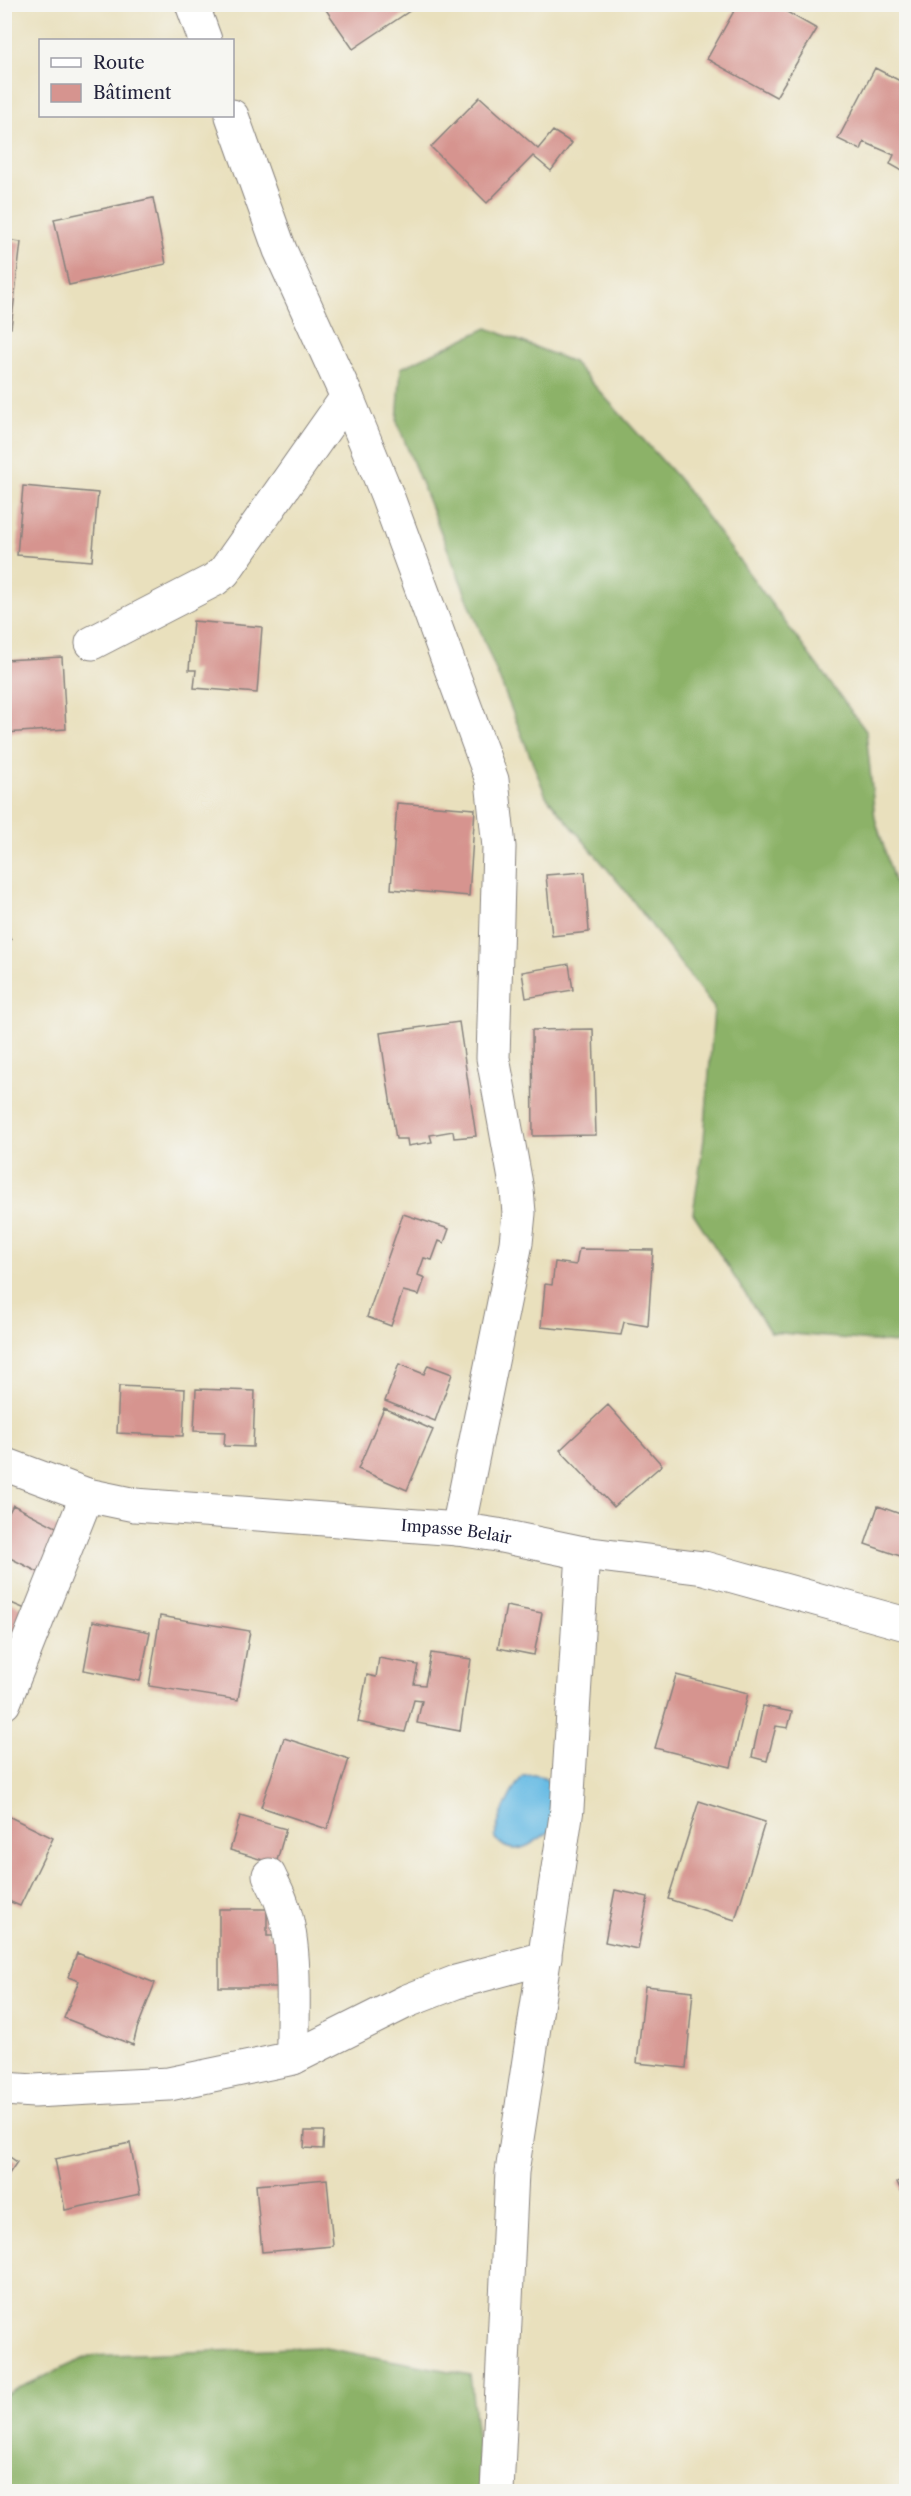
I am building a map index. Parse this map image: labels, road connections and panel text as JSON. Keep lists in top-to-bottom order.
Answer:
{
  "streets": {
    "street": ["Impasse Belair"]
  },
  "legend": ["Route", "Bâtiment"]
}
